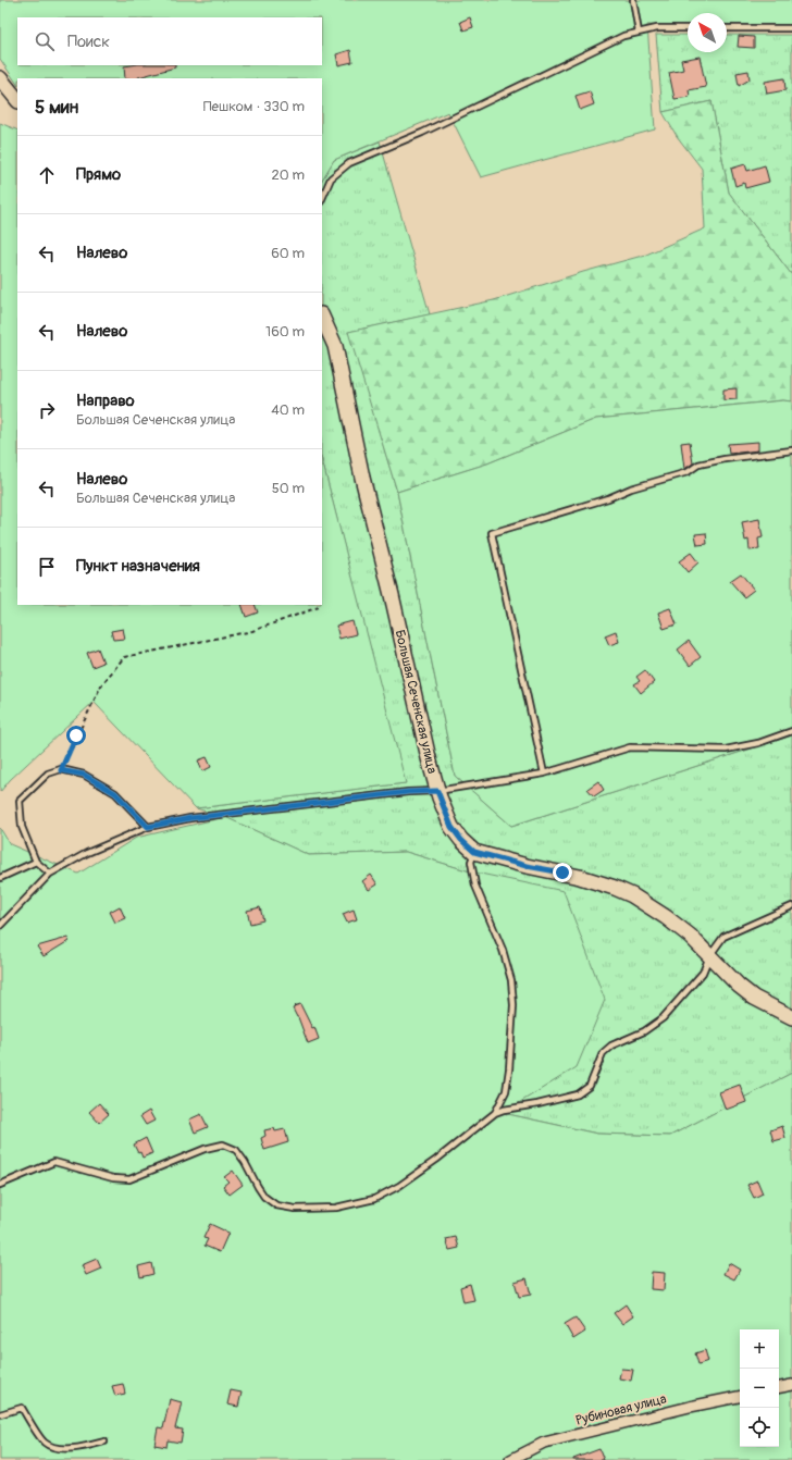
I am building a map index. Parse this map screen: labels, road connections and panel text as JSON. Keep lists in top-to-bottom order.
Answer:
{
  "streets": {
    "street": ["Большая Сеченская улица", "Рубиновая улица"]
  },
  "north": "top left",
  "page": {
    "search": "Поиск",
    "heading": ["5 мин", "Пешком · 330 m"],
    "list": [
      ["Прямо", "20 m"],
      ["Налево", "60 m"],
      ["Налево", "160 m"],
      ["Направо", "Большая Сеченская улица", "40 m"],
      ["Налево", "Большая Сеченская улица", "50 m"],
      "Пункт назначения"
    ],
    "map_buttons": ["+", "−"]
  }
}
